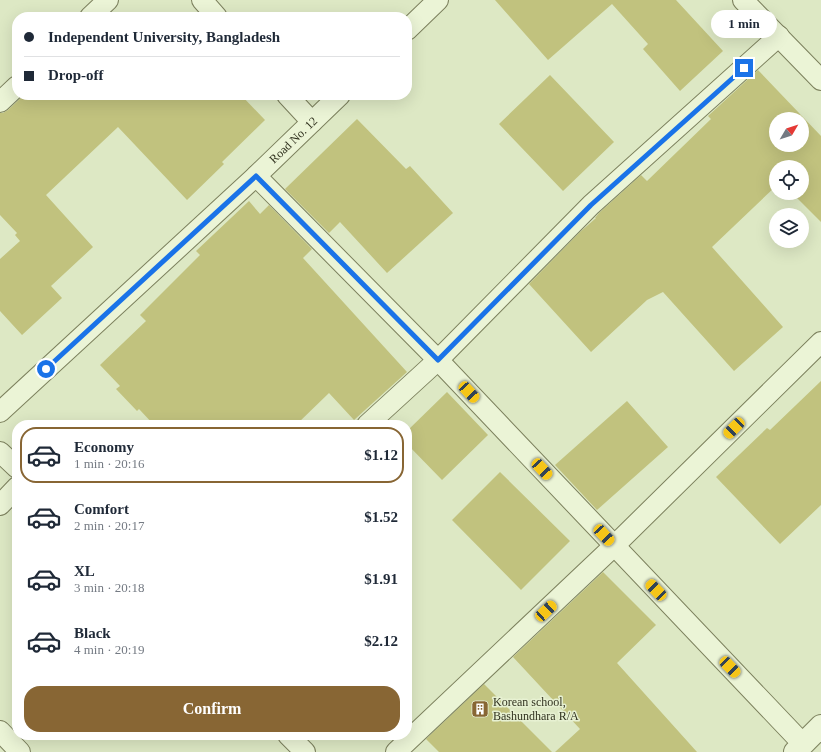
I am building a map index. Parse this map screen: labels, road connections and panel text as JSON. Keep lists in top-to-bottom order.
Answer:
{
  "streets": {
    "street": ["Road No. 12"]
  },
  "places": {
    "building": ["Korean school, Bashundhara R/A"]
  },
  "north": "top right",
  "page": {
    "bubble": "1 min",
    "banner": ["Independent University, Bangladesh", "Drop-off"],
    "list": [
      {
        "name": "Economy",
        "note": "1 min · 20:16",
        "value": "$1.12"
      },
      {
        "name": "Comfort",
        "note": "2 min · 20:17",
        "value": "$1.52"
      },
      {
        "name": "XL",
        "note": "3 min · 20:18",
        "value": "$1.91"
      },
      {
        "name": "Black",
        "note": "4 min · 20:19",
        "value": "$2.12"
      }
    ],
    "buttons": "Confirm"
  }
}
